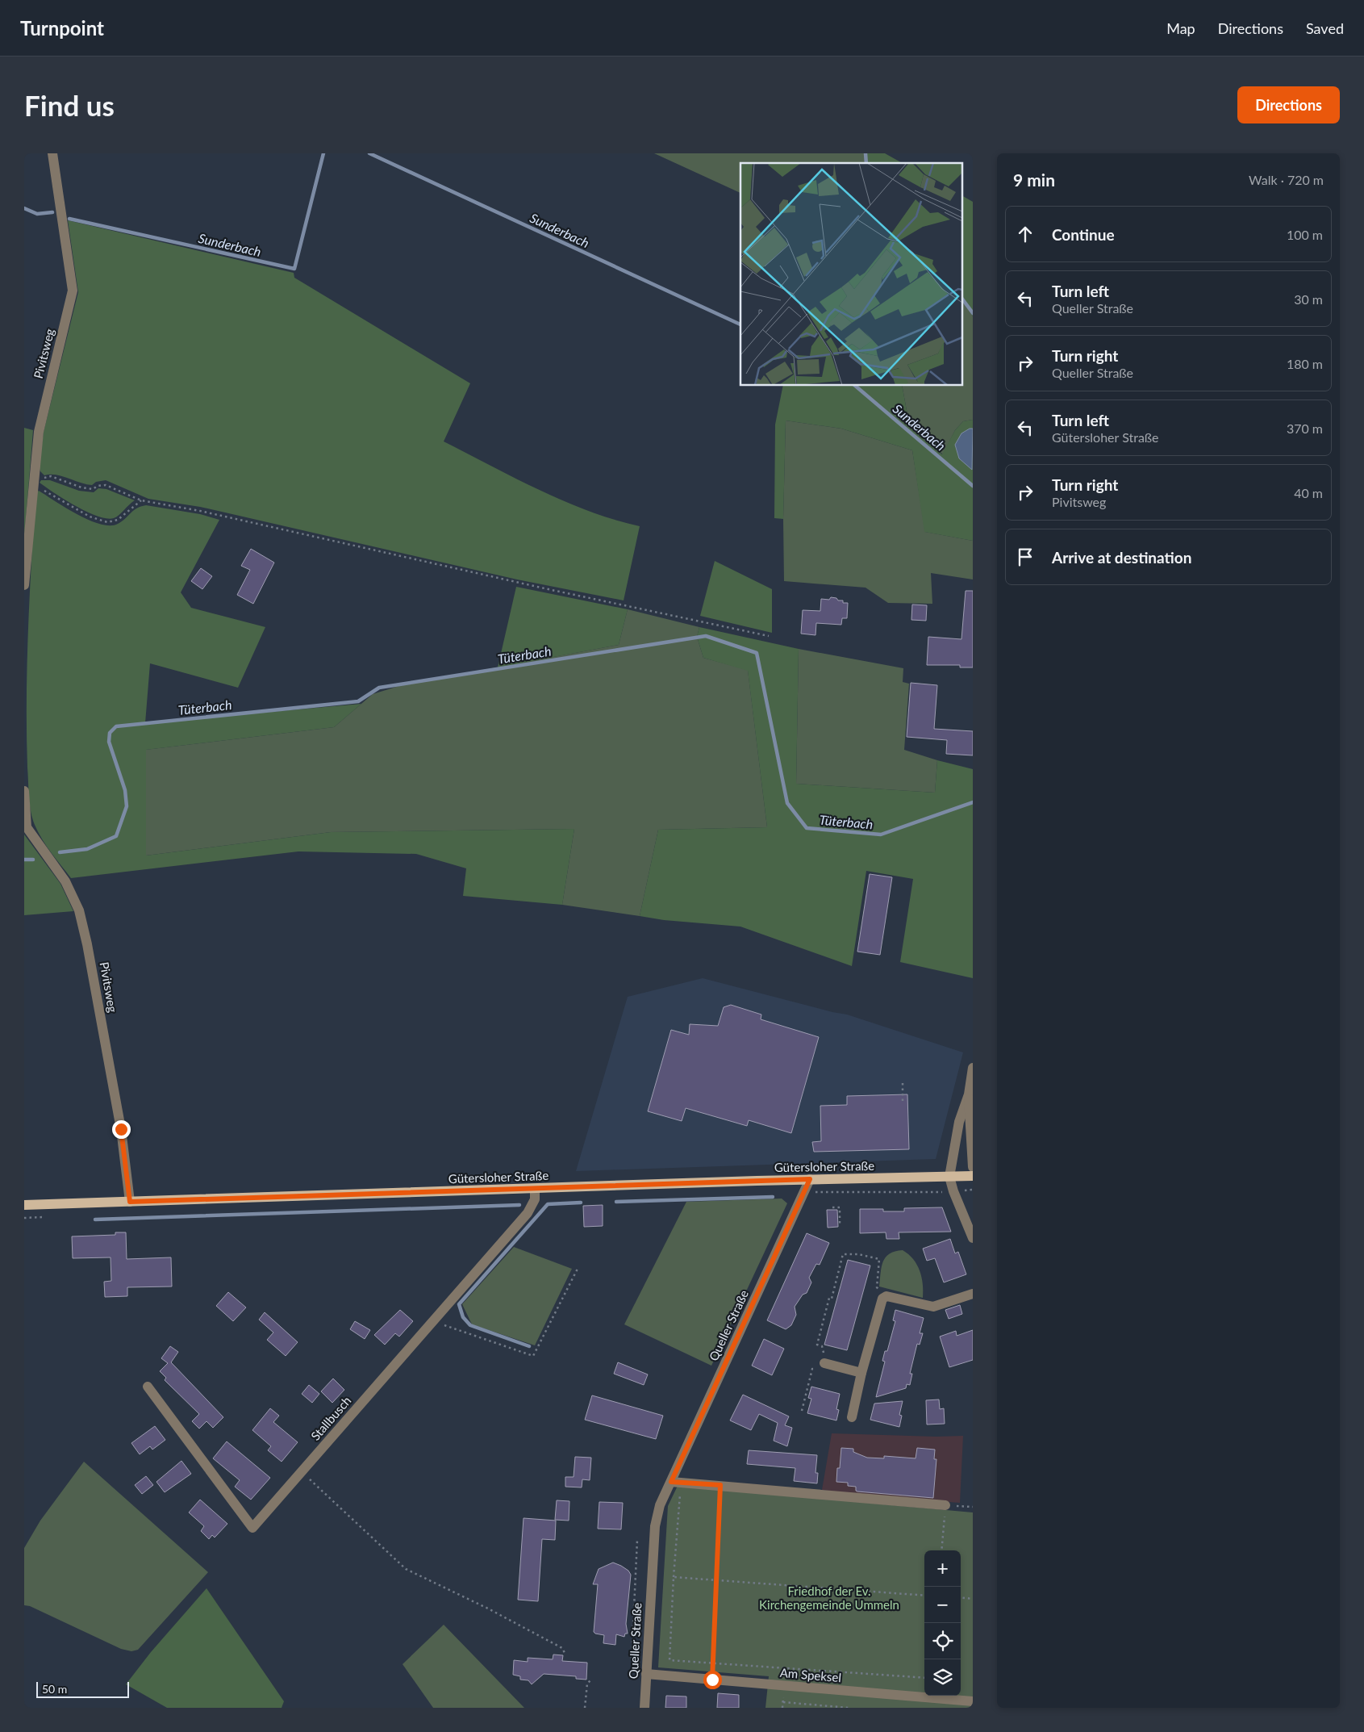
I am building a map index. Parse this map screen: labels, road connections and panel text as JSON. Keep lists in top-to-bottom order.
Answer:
{
  "streets": {
    "main road": ["Gütersloher Straße"],
    "street": [
      "Pivitsweg",
      "Queller Straße",
      "Stallbusch",
      "Am Speksel"
    ]
  },
  "crossings": [
    ["Pivitsweg", "Gütersloher Straße"],
    ["Gütersloher Straße", "Queller Straße"],
    ["Gütersloher Straße", "Stallbusch"],
    ["Queller Straße", "Am Speksel"]
  ],
  "water": ["Sunderbach", "Tüterbach"],
  "parks": ["Friedhof der Ev. Kirchengemeinde Ummeln"],
  "scale_bar": "50 m",
  "page": {
    "header": "Turnpoint",
    "nav": ["Map", "Directions", "Saved"],
    "buttons": "Directions",
    "title": "Find us",
    "heading": ["9 min", "Walk · 720 m"],
    "list": [
      ["Continue", "100 m"],
      ["Turn left", "Queller Straße", "30 m"],
      ["Turn right", "Queller Straße", "180 m"],
      ["Turn left", "Gütersloher Straße", "370 m"],
      ["Turn right", "Pivitsweg", "40 m"],
      "Arrive at destination"
    ],
    "map_buttons": ["+", "−"],
    "scale": "50 m"
  }
}
